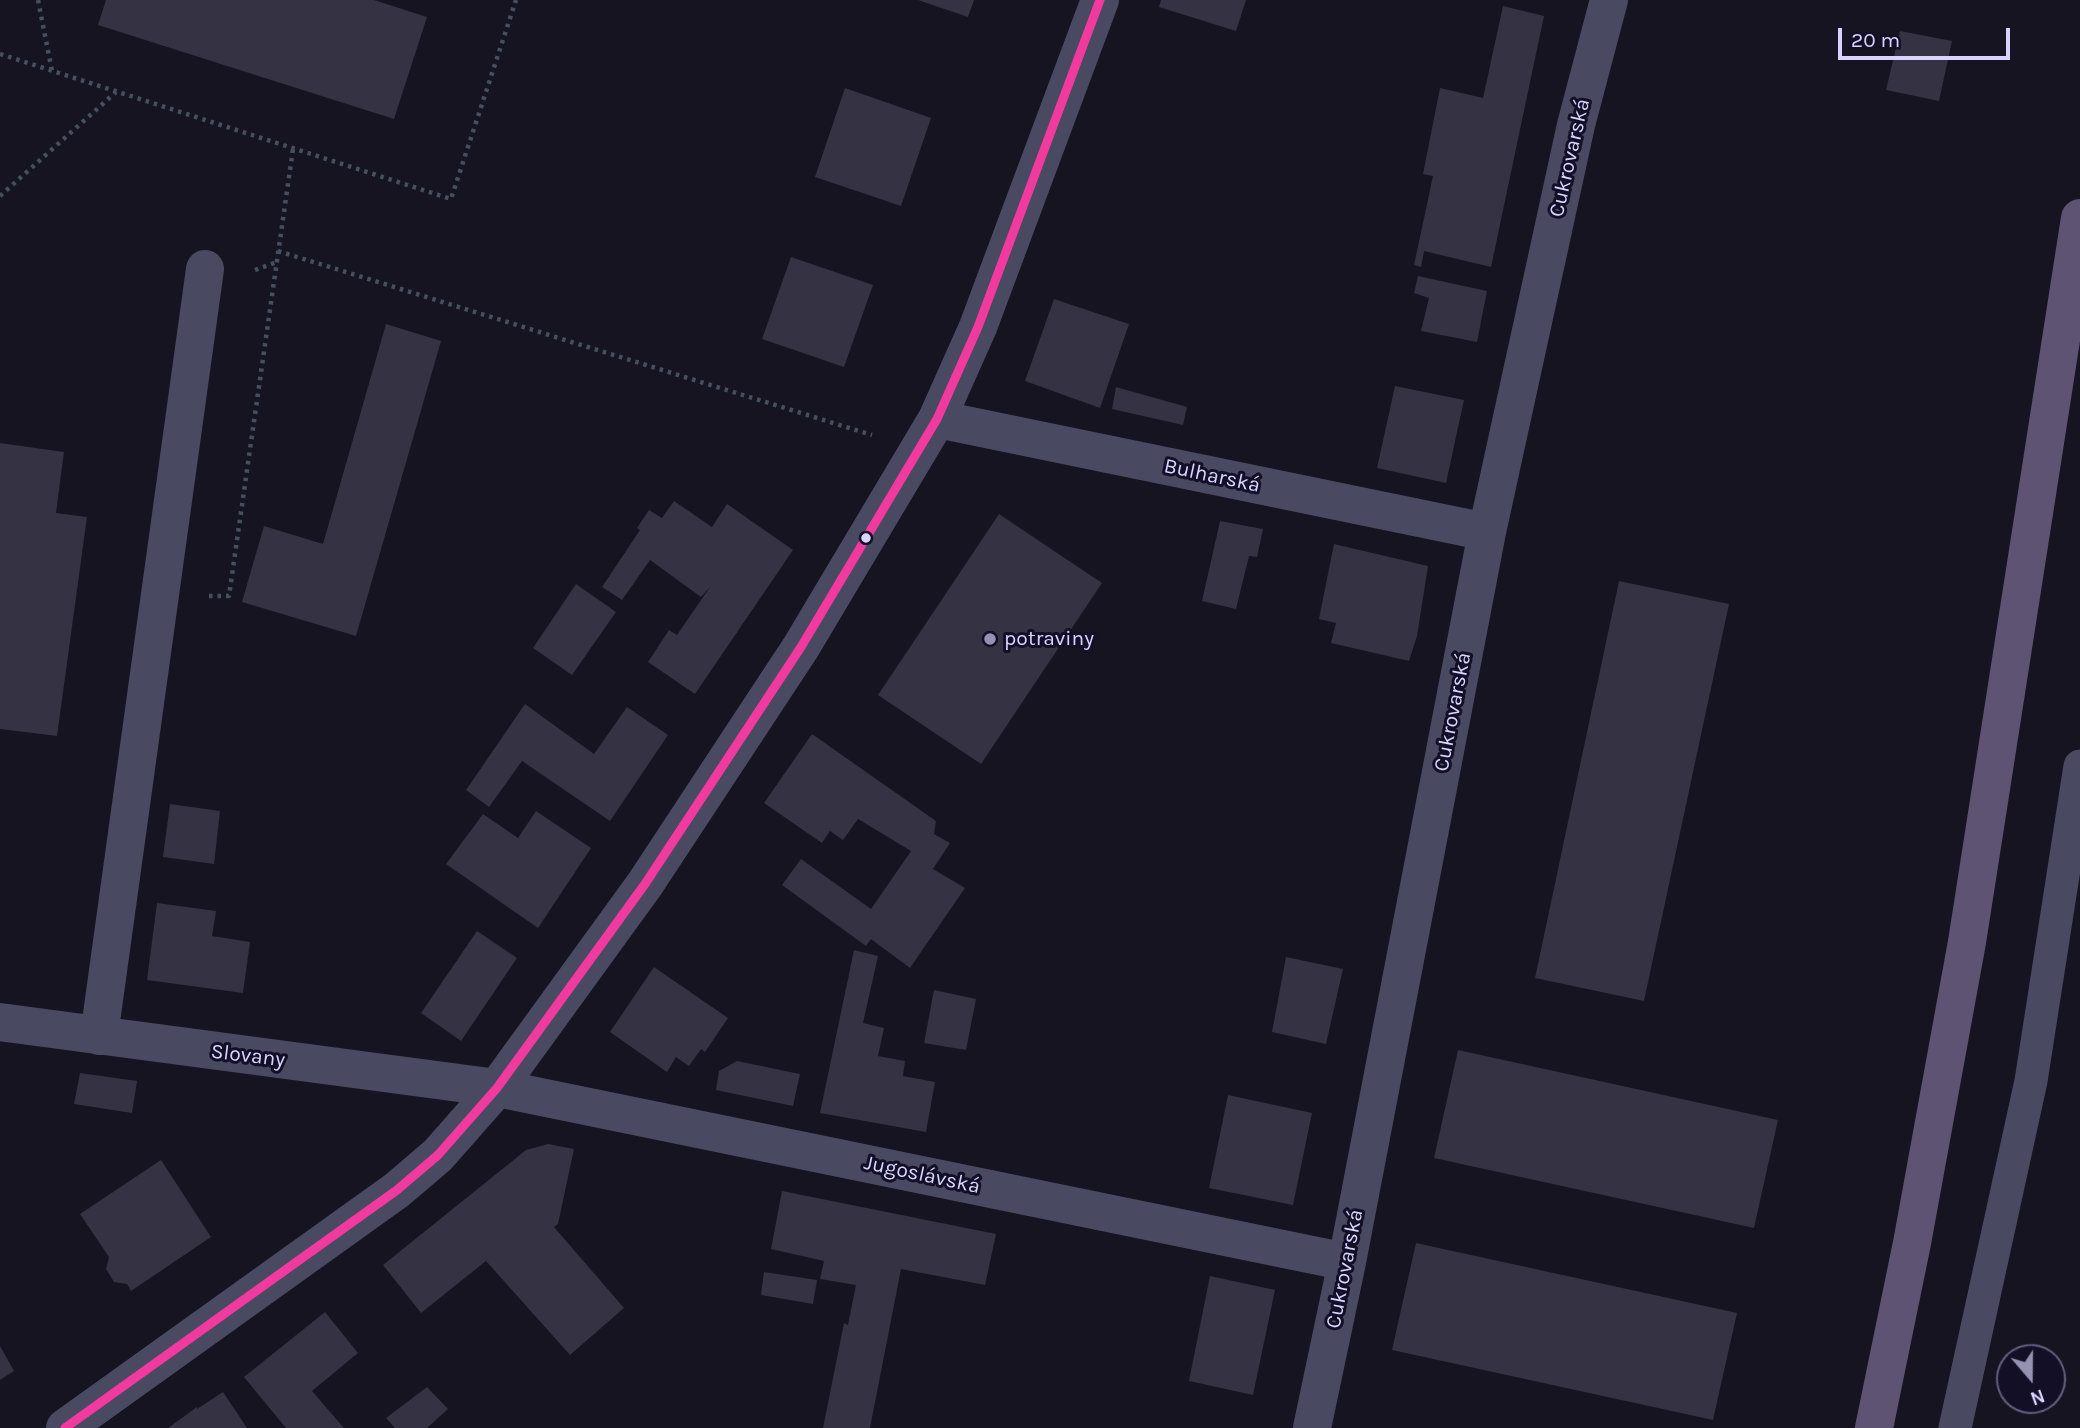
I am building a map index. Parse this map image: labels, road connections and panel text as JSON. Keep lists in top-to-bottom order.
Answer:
{
  "streets": {
    "street": [
      "Cukrovarská",
      "Bulharská",
      "Slovany",
      "Jugoslávská"
    ]
  },
  "crossings": [
    ["Cukrovarská", "Bulharská"],
    ["Cukrovarská", "Jugoslávská"],
    ["Slovany", "Jugoslávská"]
  ],
  "places": ["potraviny"],
  "scale_bar": "20 m",
  "north": "bottom"
}
